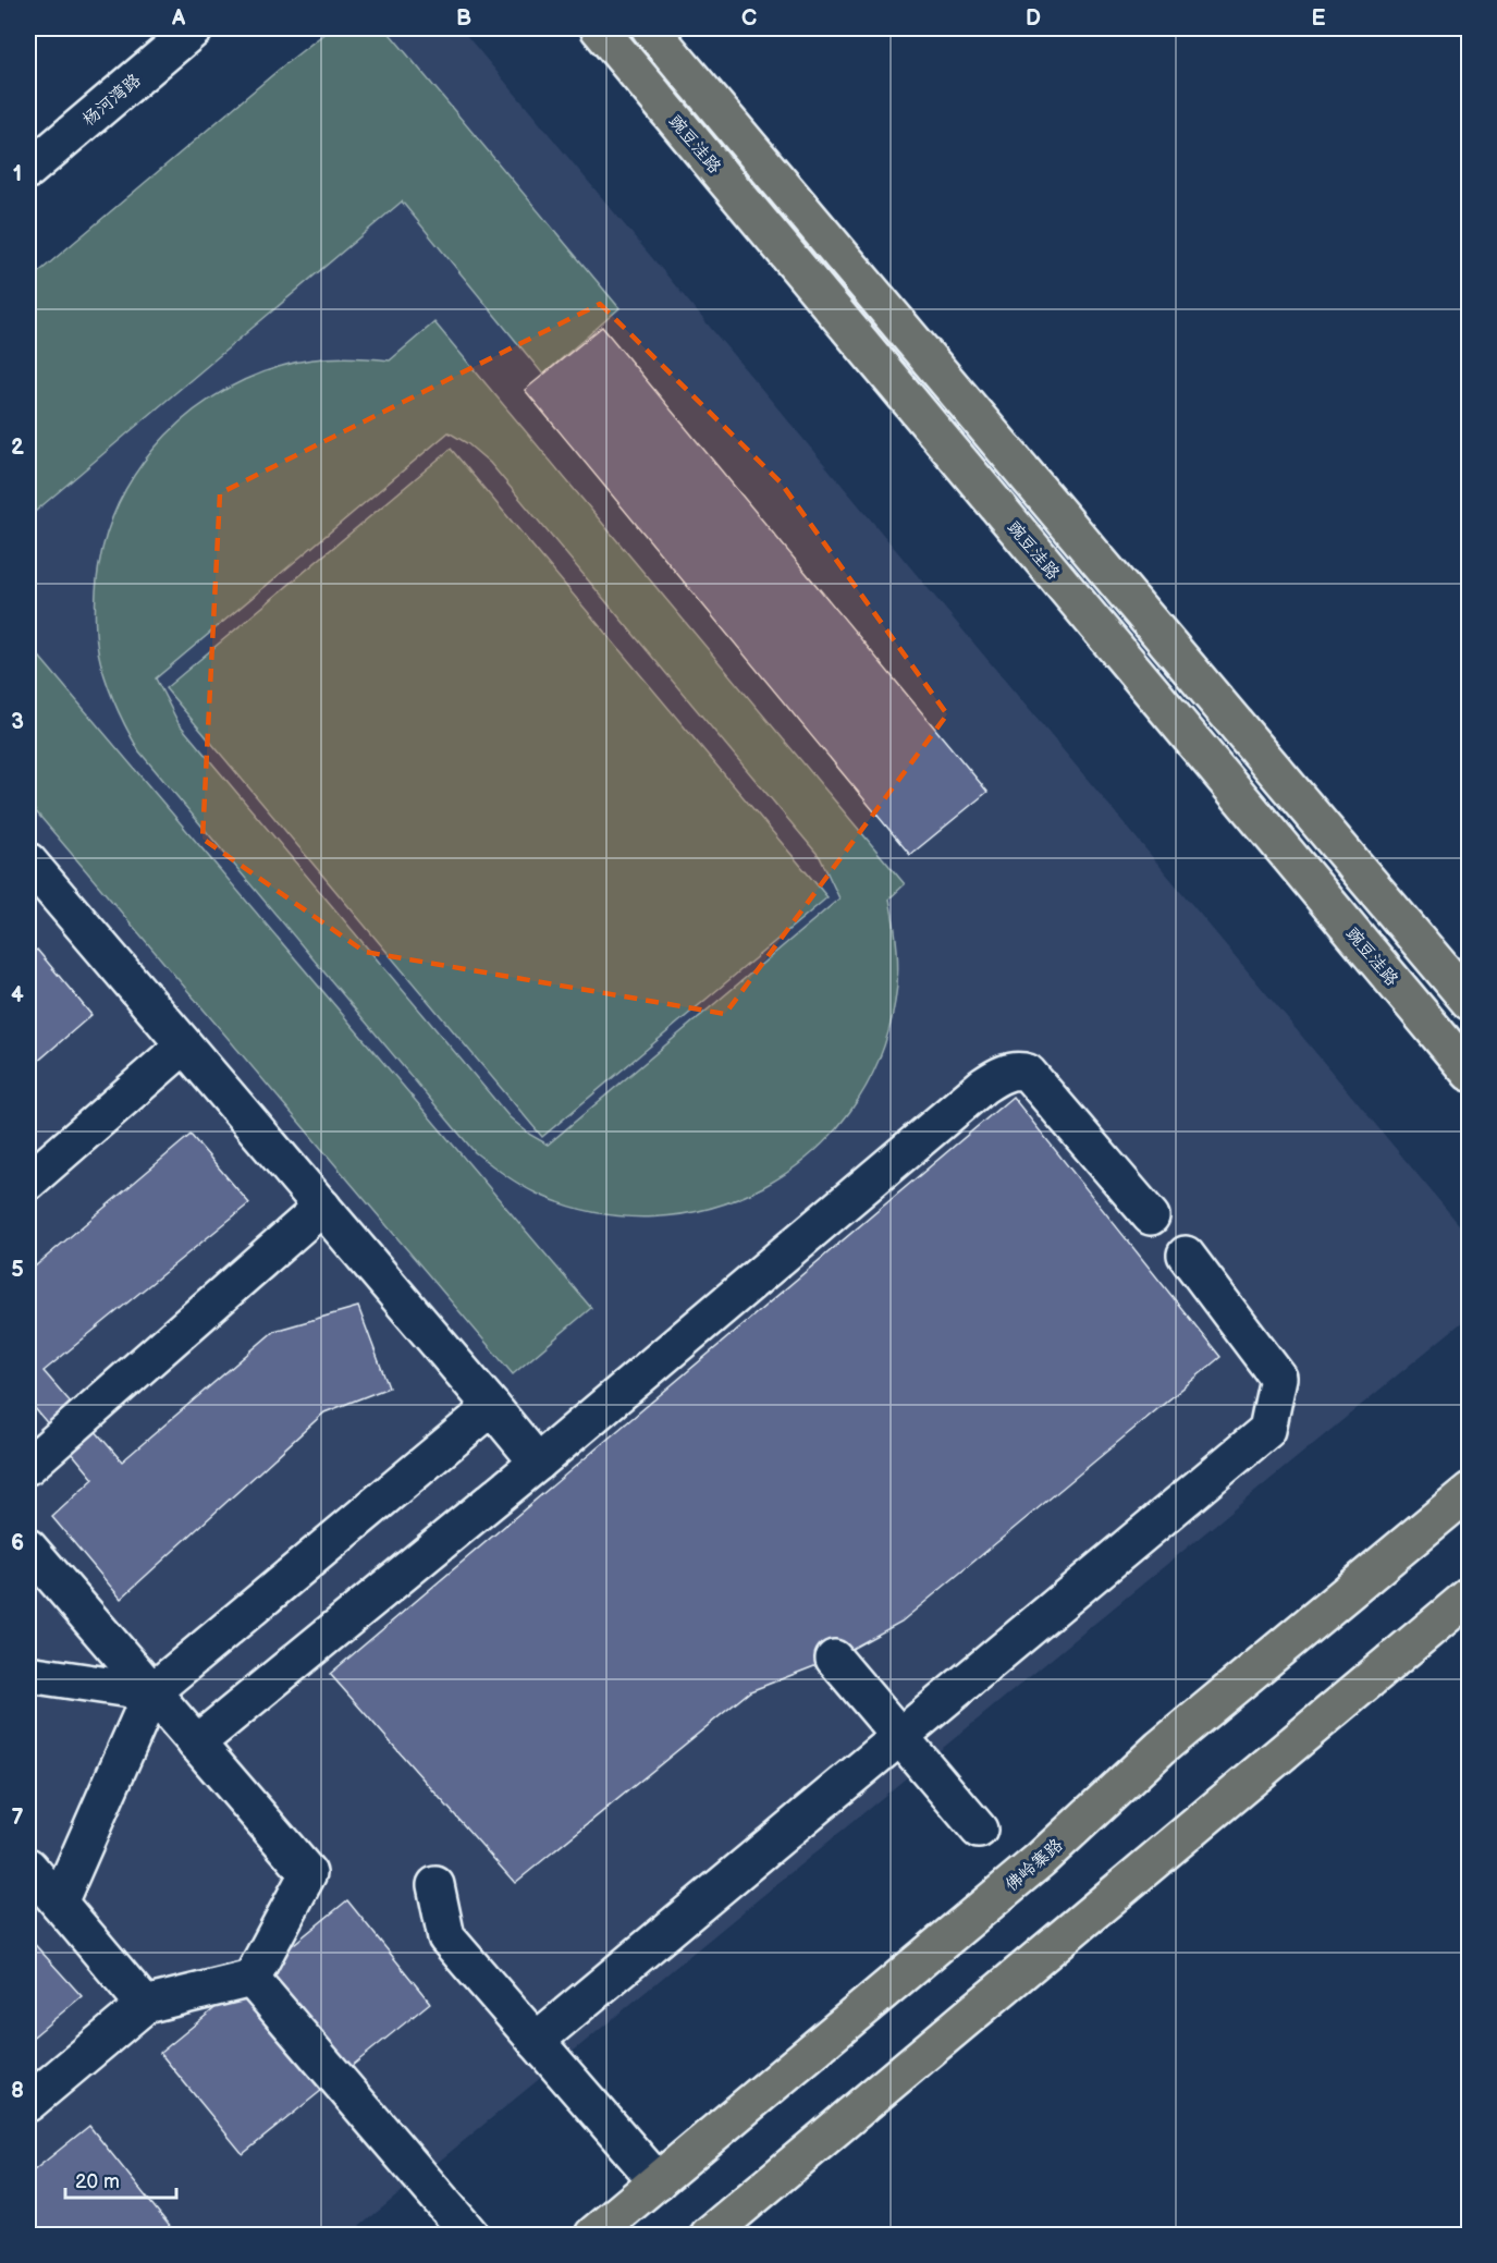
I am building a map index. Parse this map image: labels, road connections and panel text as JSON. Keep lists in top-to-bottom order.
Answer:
{
  "streets": {
    "main road": ["豌豆洼路", "佛岭寨路"],
    "street": ["杨河湾路"]
  },
  "scale_bar": "20 m",
  "grid": {
    "columns": [
      "A",
      "B",
      "C",
      "D",
      "E"
    ],
    "rows": [
      "1",
      "2",
      "3",
      "4",
      "5",
      "6",
      "7",
      "8"
    ]
  }
}
